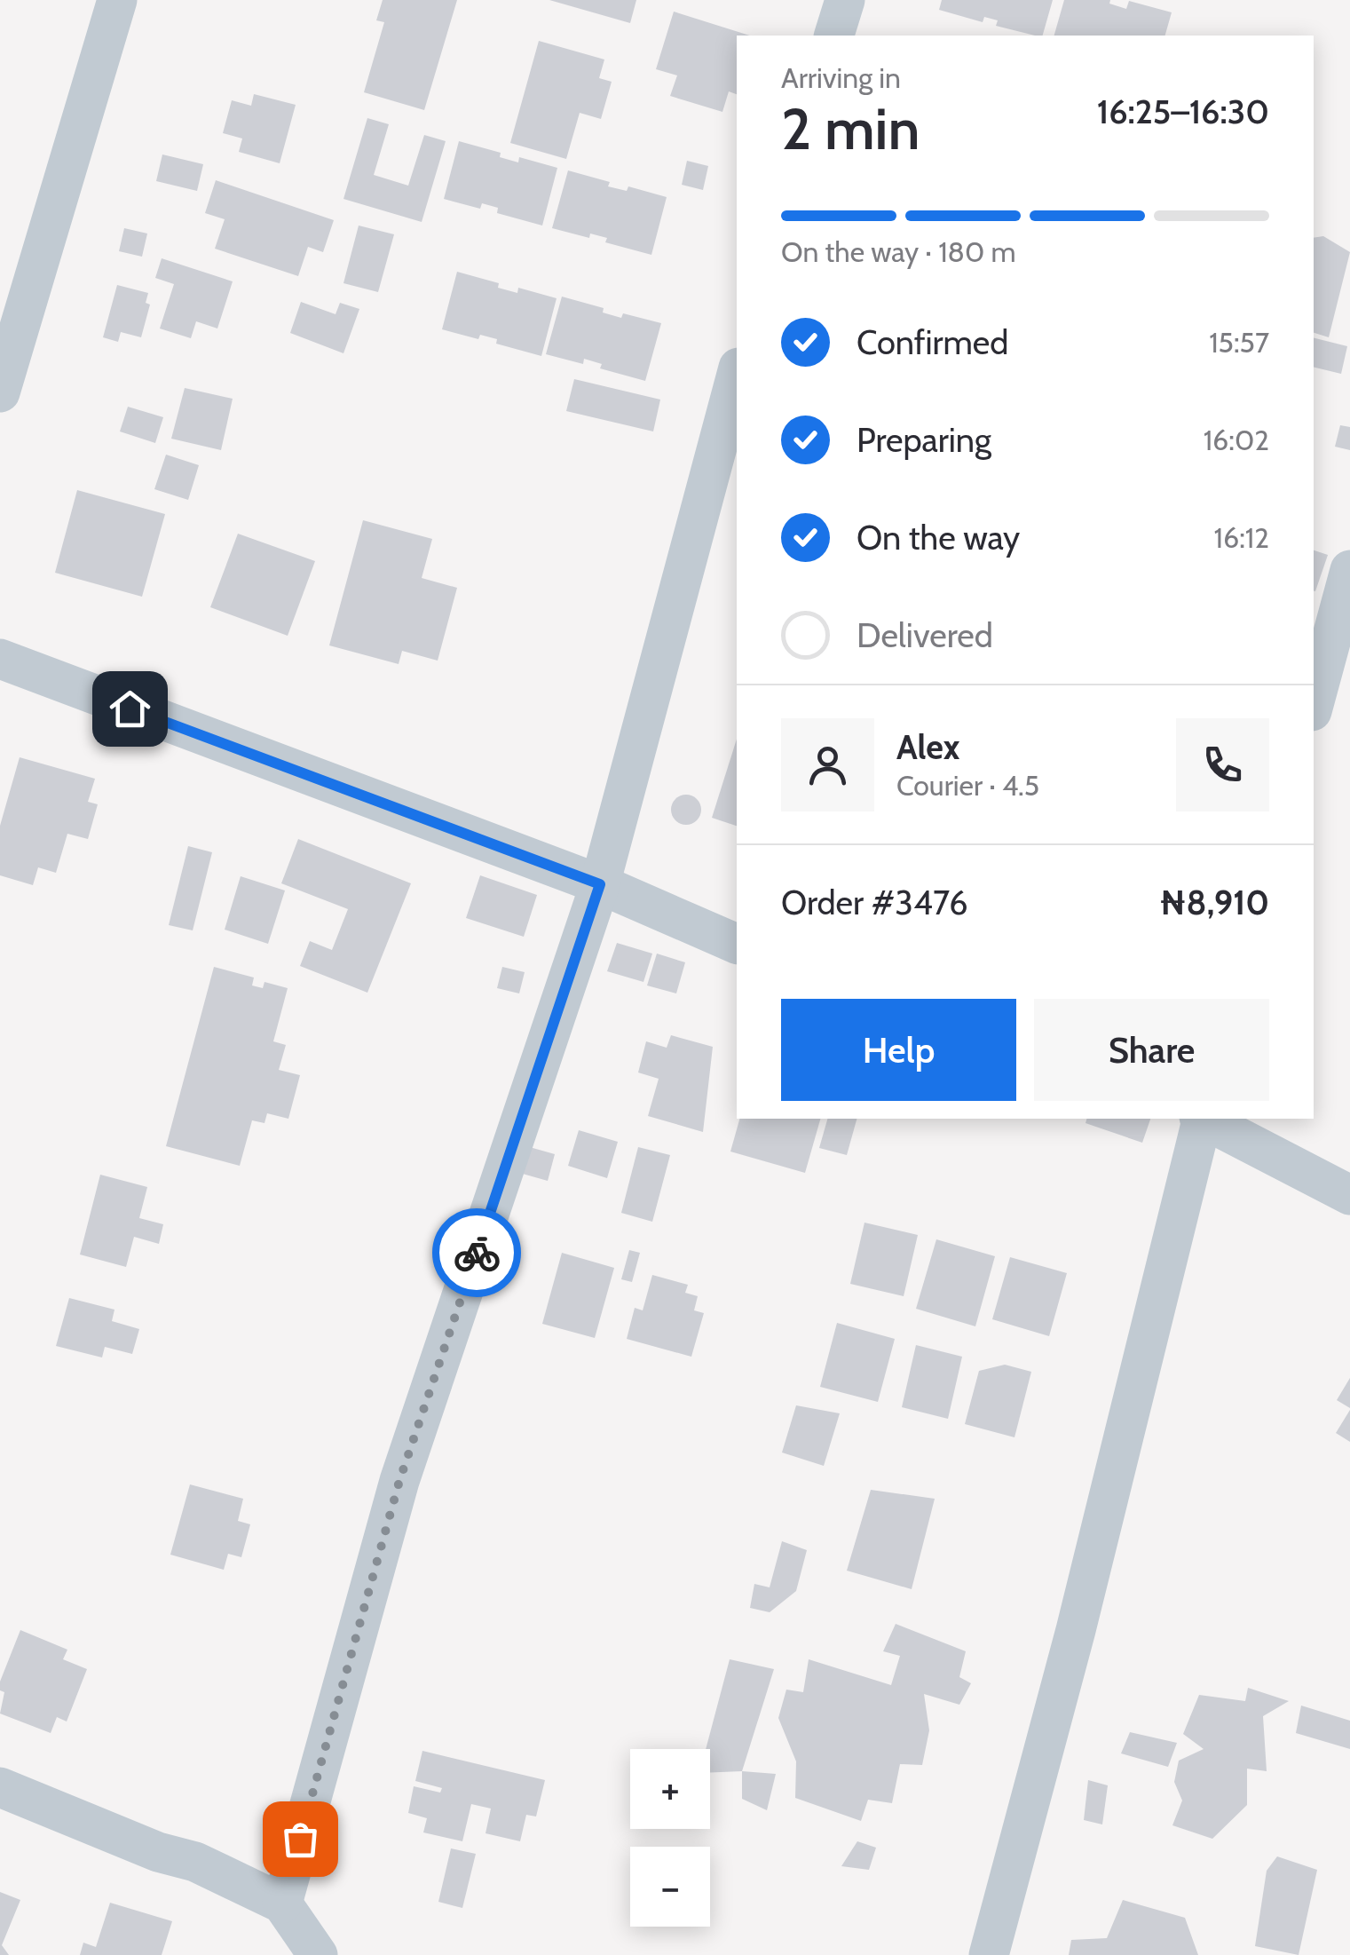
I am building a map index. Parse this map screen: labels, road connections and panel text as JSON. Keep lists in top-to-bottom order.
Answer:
{
  "page": {
    "heading": ["2 min", "Arriving in", "16:25–16:30"],
    "panel": [
      "Alex",
      "Courier · 4.5",
      "Order #3476",
      "₦8,910"
    ],
    "bar": "On the way · 180 m",
    "list": [
      ["Confirmed", "15:57"],
      ["Preparing", "16:02"],
      ["On the way", "16:12"],
      "Delivered"
    ],
    "buttons": ["Help", "Share"],
    "map_buttons": ["+", "−"]
  }
}
